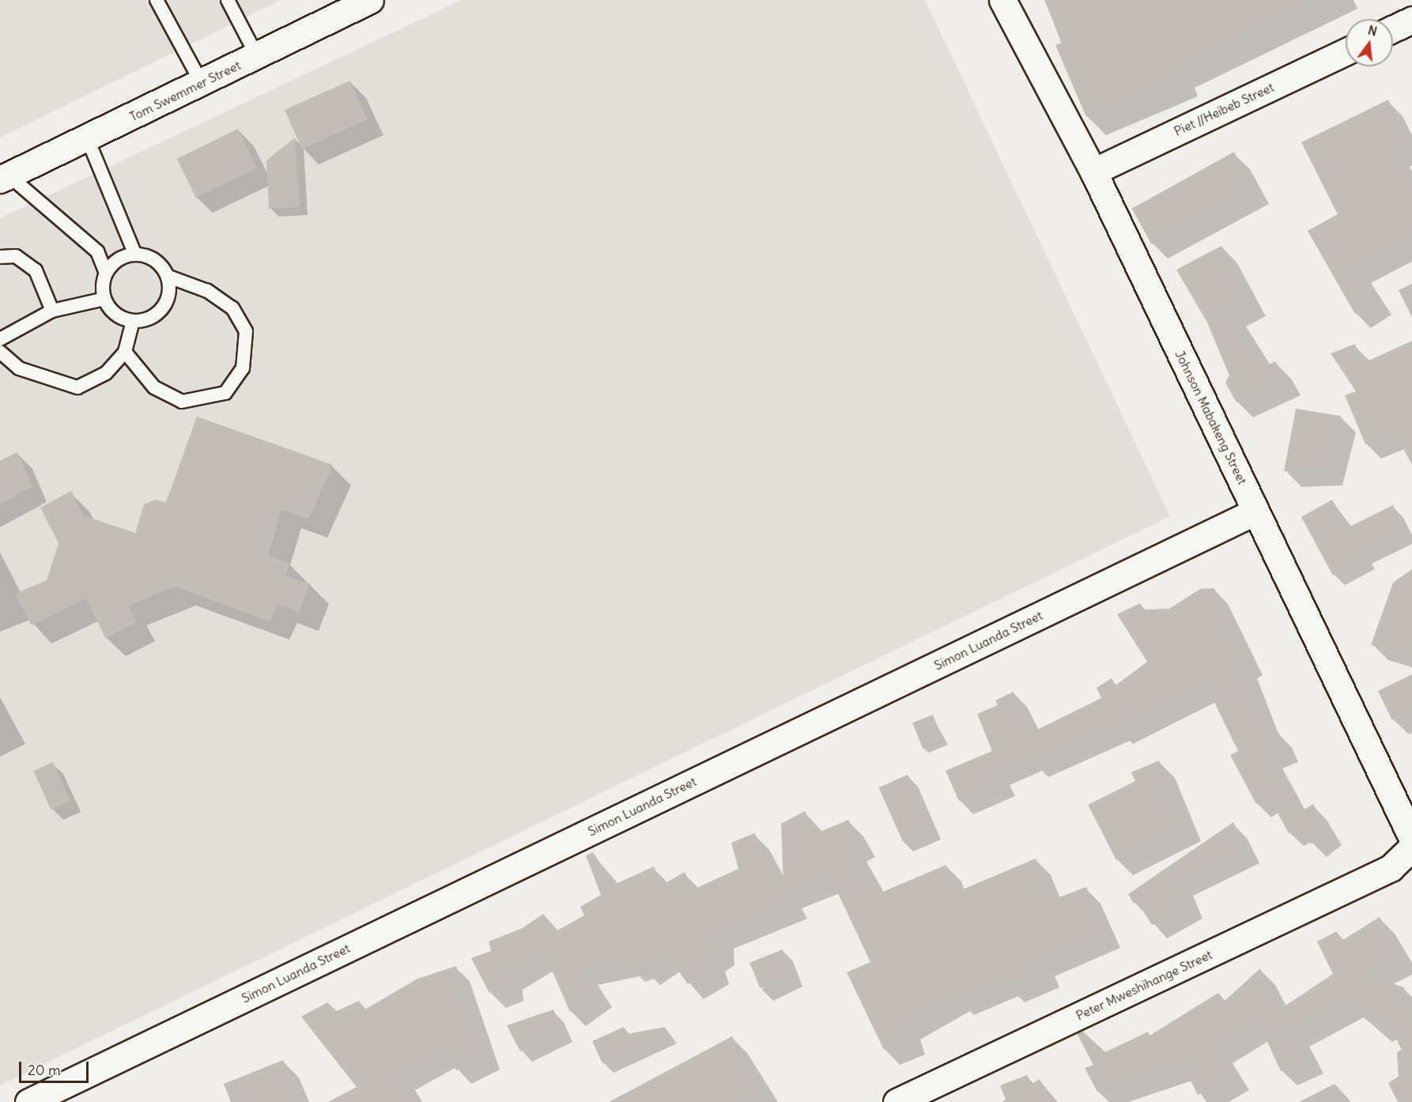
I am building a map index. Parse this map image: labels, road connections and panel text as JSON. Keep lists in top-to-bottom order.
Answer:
{
  "streets": {
    "street": [
      "Tom Swemmer Street",
      "Piet //Heibeb Street",
      "Johnson Mabakeng Street",
      "Simon Luanda Street",
      "Peter Mweshihange Street"
    ]
  },
  "crossings": [
    ["Piet //Heibeb Street", "Johnson Mabakeng Street"],
    ["Johnson Mabakeng Street", "Simon Luanda Street"]
  ],
  "scale_bar": "20 m",
  "north": "top"
}
